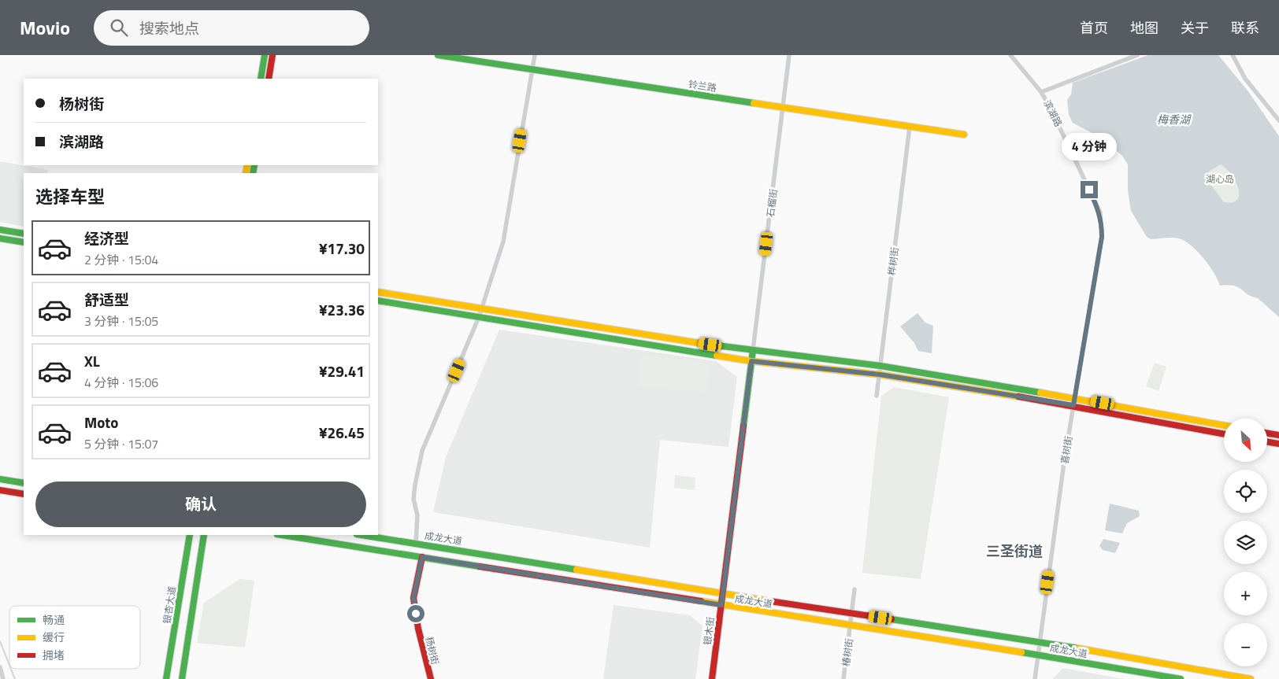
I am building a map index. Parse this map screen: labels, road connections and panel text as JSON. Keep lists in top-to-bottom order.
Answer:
{
  "streets": {
    "main road": [
      "铃兰路",
      "成龙大道",
      "银杏大道",
      "银木街",
      "杨树街"
    ],
    "street": [
      "滨湖路",
      "石榴街",
      "桦树街",
      "喜树街",
      "椿树街"
    ]
  },
  "crossings": [
    ["铃兰路", "石榴街"],
    ["铃兰路", "桦树街"],
    ["滨湖路", "喜树街"],
    ["石榴街", "银木街"],
    ["喜树街", "成龙大道"],
    ["成龙大道", "银木街"],
    ["成龙大道", "杨树街"],
    ["成龙大道", "椿树街"]
  ],
  "districts": ["三圣街道"],
  "water": ["梅香湖"],
  "parks": ["湖心岛"],
  "legend": ["畅通", "缓行", "拥堵"],
  "north": "bottom right",
  "page": {
    "header": "Movio",
    "search": "搜索地点",
    "nav": [
      "首页",
      "地图",
      "关于",
      "联系"
    ],
    "banner": ["杨树街", "滨湖路"],
    "bubble": "4 分钟",
    "heading": "选择车型",
    "list": [
      {
        "name": "经济型",
        "note": "2 分钟 · 15:04",
        "value": "¥17.30"
      },
      {
        "name": "舒适型",
        "note": "3 分钟 · 15:05",
        "value": "¥23.36"
      },
      {
        "name": "XL",
        "note": "4 分钟 · 15:06",
        "value": "¥29.41"
      },
      {
        "name": "Moto",
        "note": "5 分钟 · 15:07",
        "value": "¥26.45"
      }
    ],
    "map_buttons": ["+", "−"],
    "buttons": "确认"
  }
}
